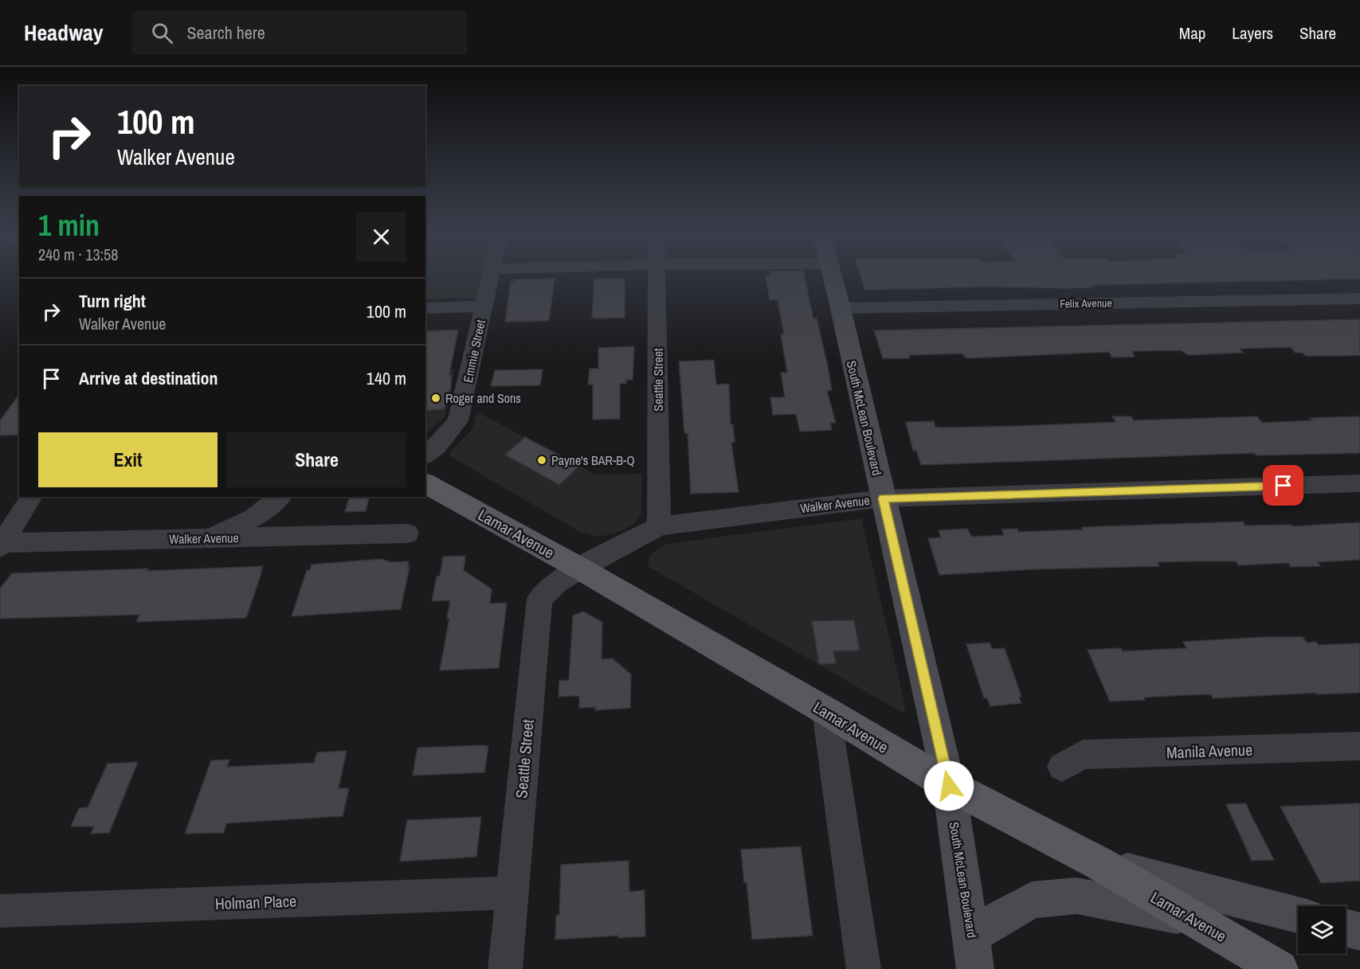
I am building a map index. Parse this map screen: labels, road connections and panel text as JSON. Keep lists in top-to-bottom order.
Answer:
{
  "streets": {
    "main road": ["South McLean Boulevard", "Lamar Avenue"],
    "street": [
      "Felix Avenue",
      "Emmie Street",
      "Seattle Street",
      "Walker Avenue",
      "Manila Avenue",
      "Holman Place"
    ]
  },
  "crossings": [
    ["Felix Avenue", "South McLean Boulevard"],
    ["Seattle Street", "Walker Avenue"],
    ["Seattle Street", "Lamar Avenue"],
    ["Seattle Street", "Holman Place"],
    ["South McLean Boulevard", "Walker Avenue"],
    ["South McLean Boulevard", "Lamar Avenue"],
    ["Walker Avenue", "Lamar Avenue"]
  ],
  "places": ["Roger and Sons", "Payne's BAR-B-Q"],
  "page": {
    "header": "Headway",
    "search": "Search here",
    "nav": ["Map", "Layers", "Share"],
    "turn": ["100 m", "Walker Avenue"],
    "heading": ["1 min", "240 m · 13:58"],
    "list": [
      {
        "name": "Turn right",
        "note": "Walker Avenue",
        "value": "100 m"
      },
      {
        "name": "Arrive at destination",
        "value": "140 m"
      }
    ],
    "buttons": ["Exit", "Share"]
  }
}
